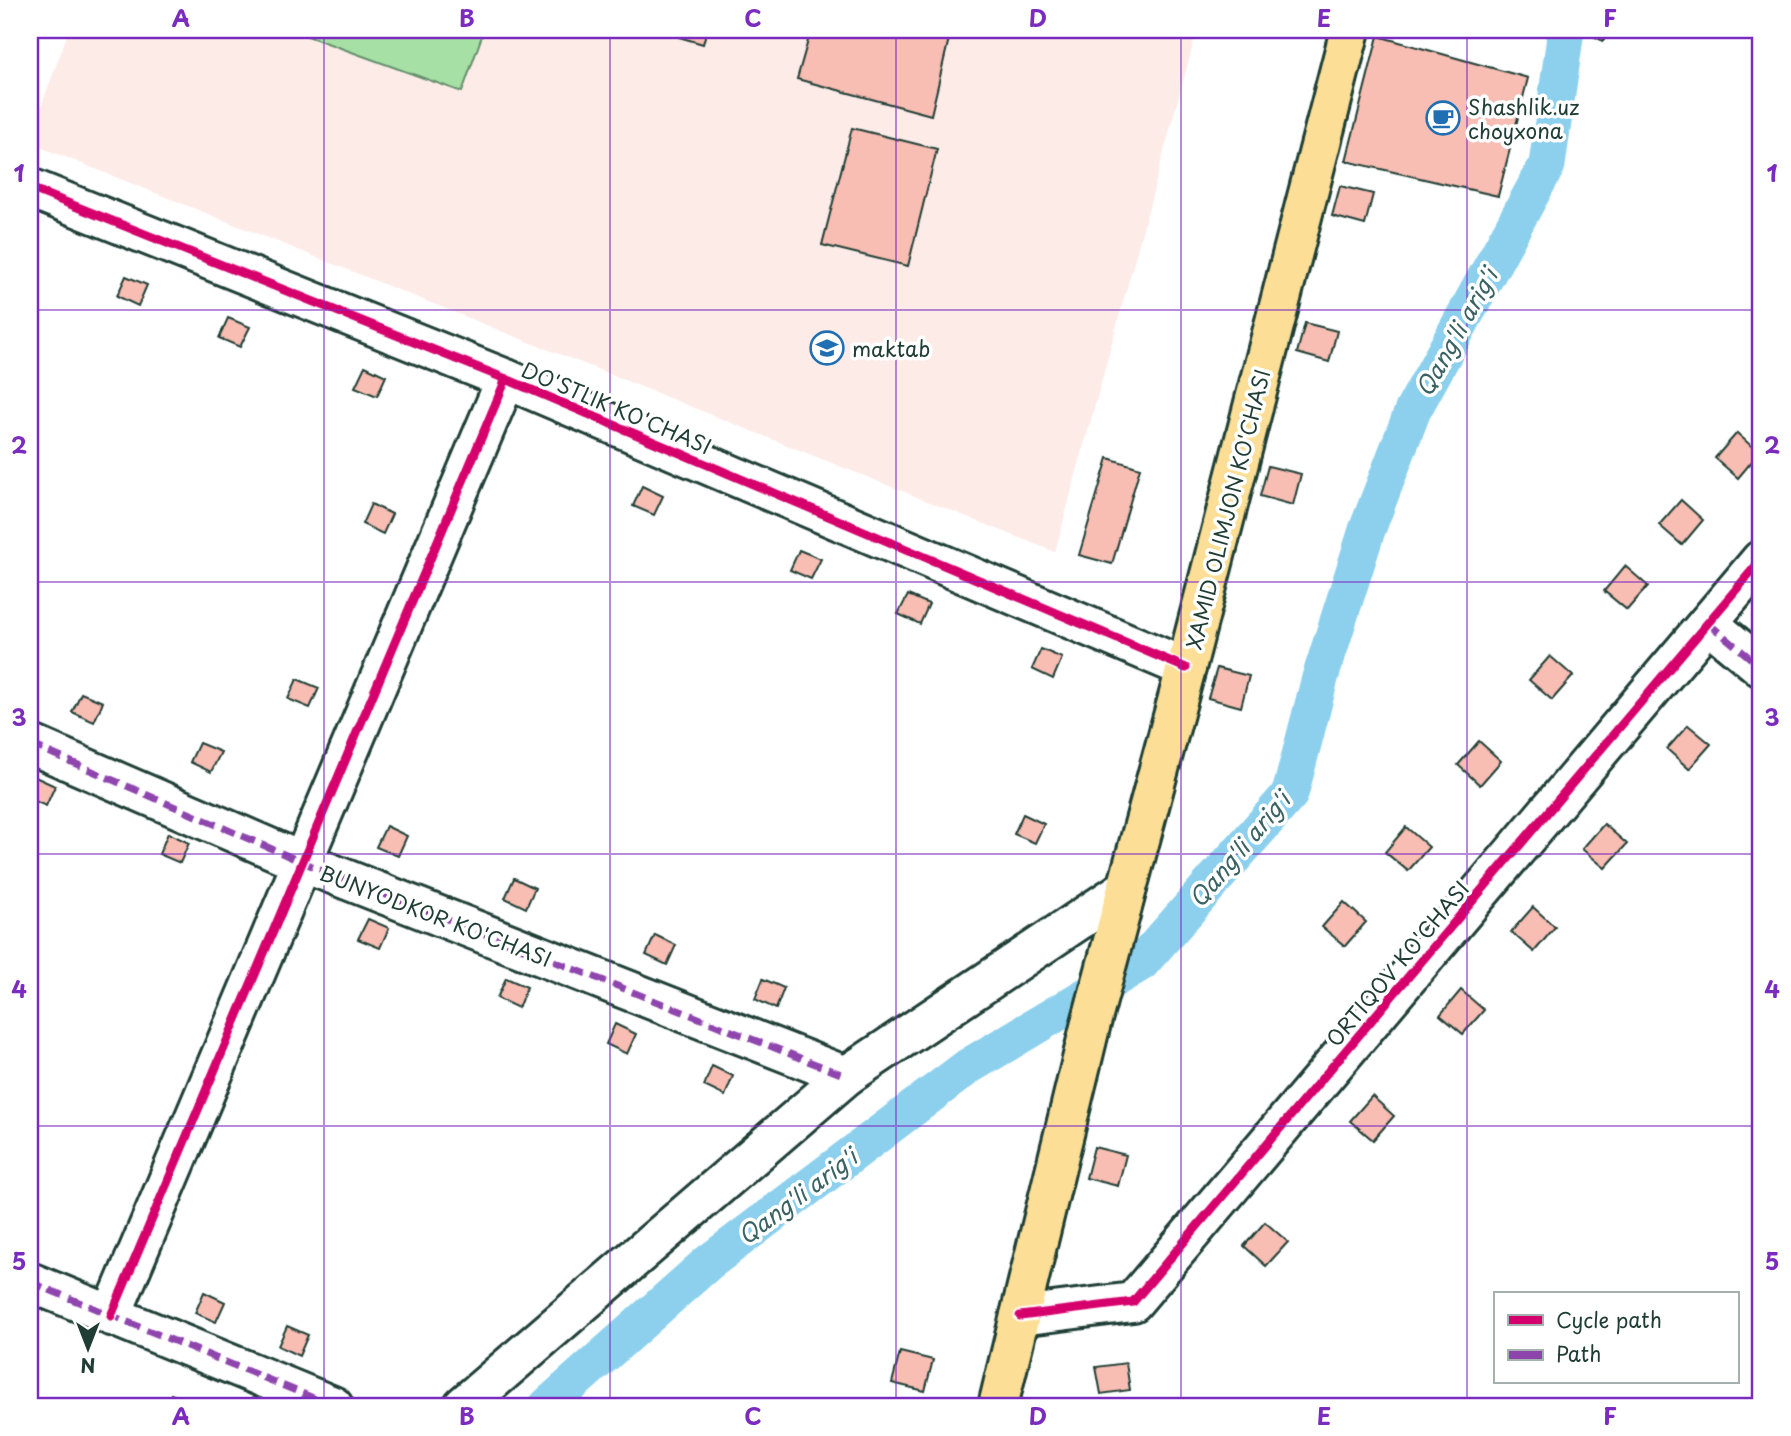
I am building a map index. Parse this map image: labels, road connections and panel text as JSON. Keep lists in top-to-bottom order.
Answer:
{
  "streets": {
    "main road": ["XAMID OLIMJON KO'CHASI"],
    "street": ["DO'STLIK KO'CHASI", "BUNYODKOR KO'CHASI", "ORTIQOV KO'CHASI"]
  },
  "crossings": [
    ["DO'STLIK KO'CHASI", "XAMID OLIMJON KO'CHASI"],
    ["XAMID OLIMJON KO'CHASI", "ORTIQOV KO'CHASI"]
  ],
  "water": ["Qang'li arig'i"],
  "places": {
    "cafe": ["Shashlik.uz choyxona"],
    "school or university": ["maktab"]
  },
  "legend": ["Cycle path", "Path"],
  "north": "bottom",
  "grid": {
    "columns": [
      "A",
      "B",
      "C",
      "D",
      "E",
      "F"
    ],
    "rows": [
      "1",
      "2",
      "3",
      "4",
      "5"
    ]
  }
}
